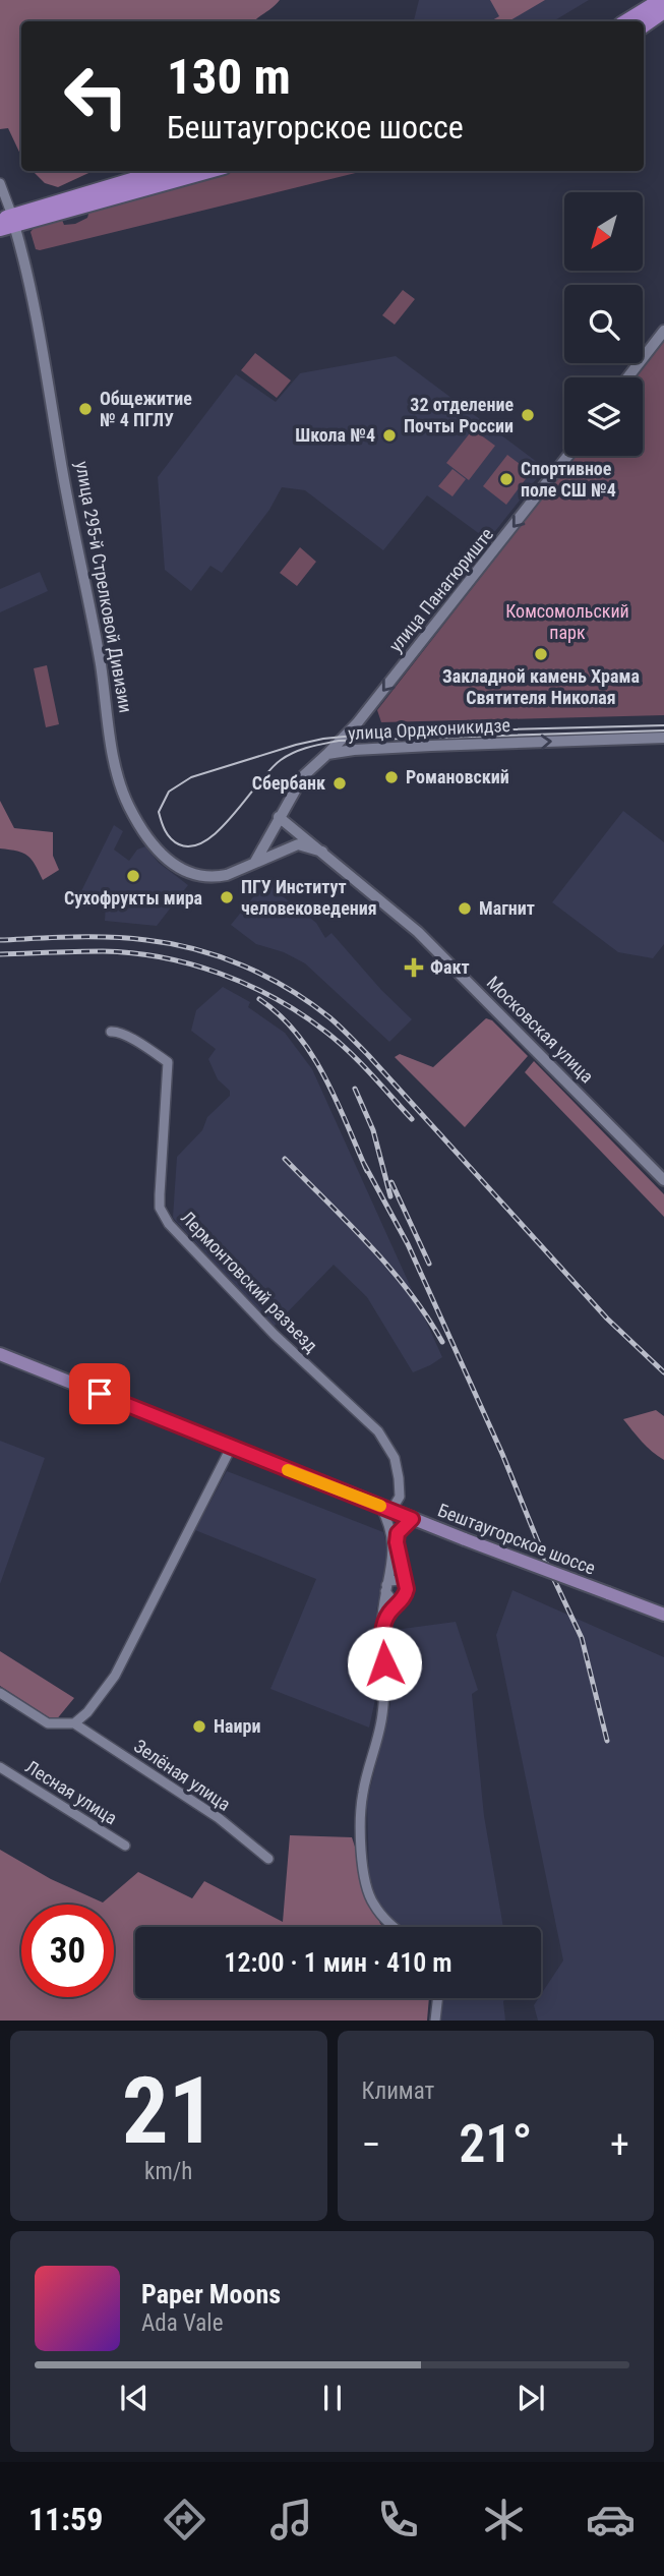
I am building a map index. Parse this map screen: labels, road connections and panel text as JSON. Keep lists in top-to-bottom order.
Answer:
{
  "streets": {
    "main road": ["Бештаугорское шоссе"],
    "street": [
      "улица 295-й Стрелковой Дивизии",
      "улица Панагюриште",
      "улица Орджоникидзе",
      "Московская улица",
      "Лермонтовский разъезд",
      "Зелёная улица",
      "Лесная улица"
    ]
  },
  "crossings": [
    ["улица 295-й Стрелковой Дивизии", "улица Орджоникидзе"],
    ["улица Панагюриште", "улица Орджоникидзе"],
    ["улица Орджоникидзе", "Московская улица"],
    ["Лермонтовский разъезд", "Бештаугорское шоссе"]
  ],
  "one_way": ["улица Панагюриште", "улица Орджоникидзе"],
  "parks": ["Комсомольский парк"],
  "places": {
    "other": [
      "Общежитие № 4 ПГЛУ",
      "32 отделение Почты России",
      "Школа №4",
      "Спортивное поле СШ №4",
      "Закладной камень Храма Святителя Николая",
      "Романовский",
      "Сбербанк",
      "Сухофрукты мира",
      "ПГУ Институт человековедения",
      "Магнит",
      "Наири"
    ],
    "health": ["Факт"]
  },
  "north": "bottom left",
  "page": {
    "turn": ["130 m", "Бештаугорское шоссе"],
    "limit": "30",
    "trip": "12:00 · 1 мин · 410 m",
    "tile": [
      ["21", "km/h"],
      "Климат"
    ],
    "heat": ["−", "21°", "+"],
    "song": ["Paper Moons", "Ada Vale"],
    "tabs": "11:59"
  }
}
